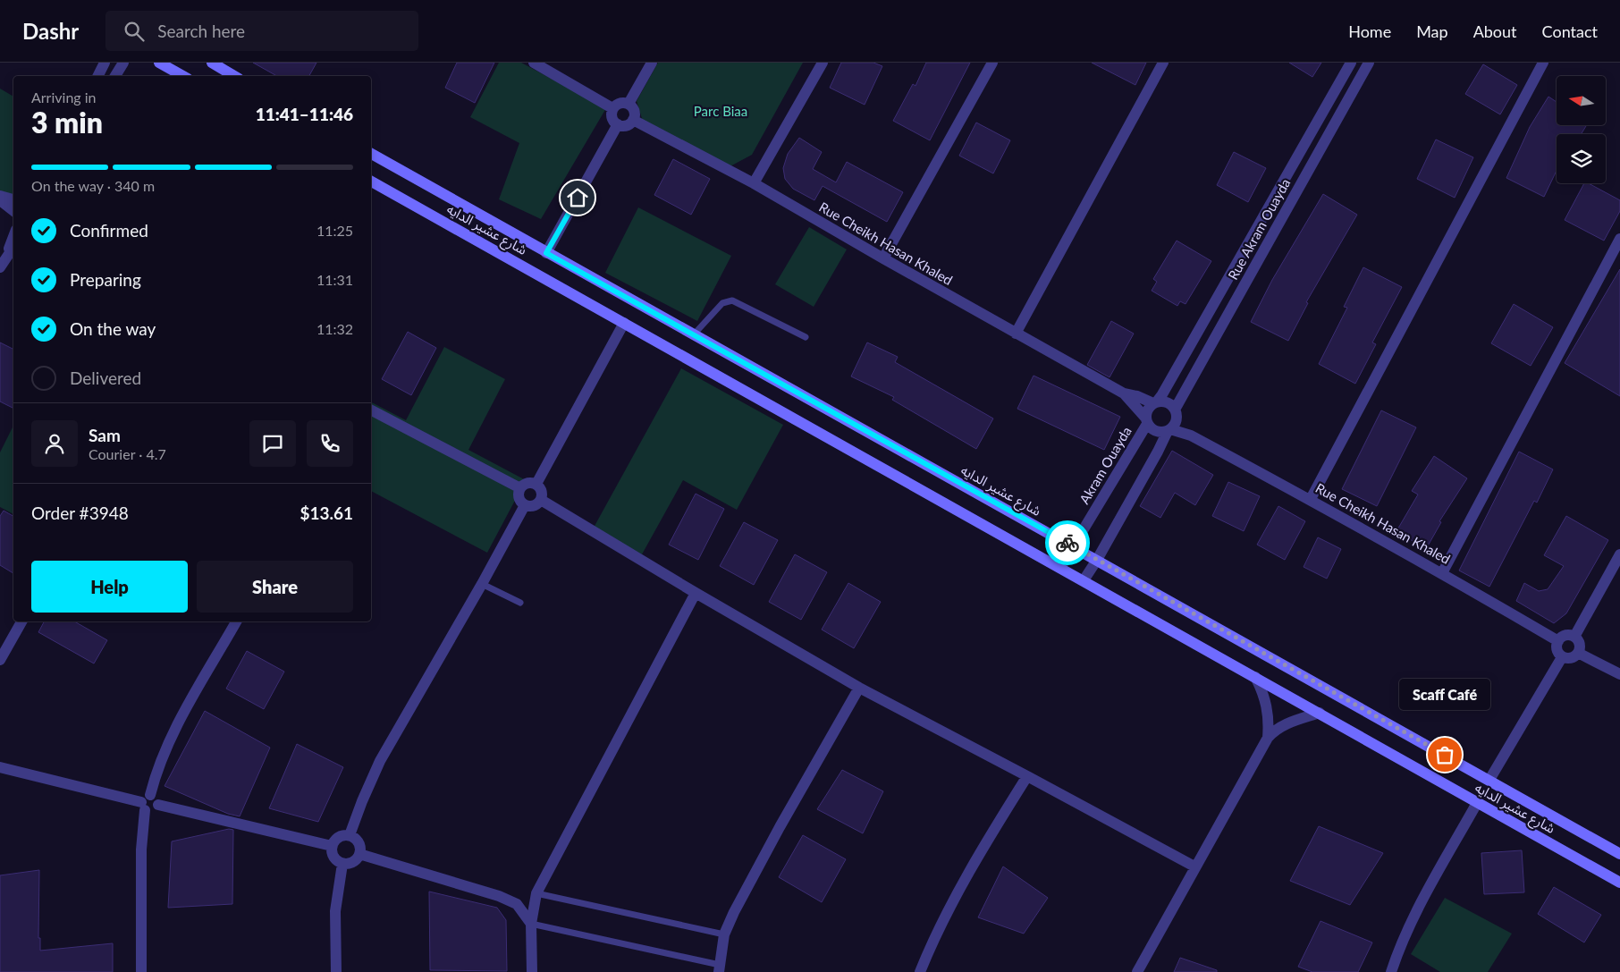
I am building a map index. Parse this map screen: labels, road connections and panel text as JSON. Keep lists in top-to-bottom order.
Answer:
{
  "streets": {
    "street": [
      "شارع عشير الدايه",
      "Rue Akram Ouayda",
      "Rue Cheikh Hasan Khaled",
      "Akram Ouayda"
    ]
  },
  "crossings": [
    ["شارع عشير الدايه", "Akram Ouayda"],
    ["Rue Akram Ouayda", "Rue Cheikh Hasan Khaled"],
    ["Rue Akram Ouayda", "Akram Ouayda"],
    ["Rue Cheikh Hasan Khaled", "Akram Ouayda"]
  ],
  "parks": ["Parc Biaa"],
  "places": ["Scaff Café"],
  "north": "left",
  "page": {
    "header": "Dashr",
    "search": "Search here",
    "nav": [
      "Home",
      "Map",
      "About",
      "Contact"
    ],
    "heading": ["3 min", "Arriving in", "11:41–11:46"],
    "panel": [
      "Sam",
      "Courier · 4.7",
      "Order #3948",
      "$13.61"
    ],
    "bar": "On the way · 340 m",
    "list": [
      ["Confirmed", "11:25"],
      ["Preparing", "11:31"],
      ["On the way", "11:32"],
      "Delivered"
    ],
    "buttons": ["Help", "Share"],
    "bubble": "Scaff Café"
  }
}
